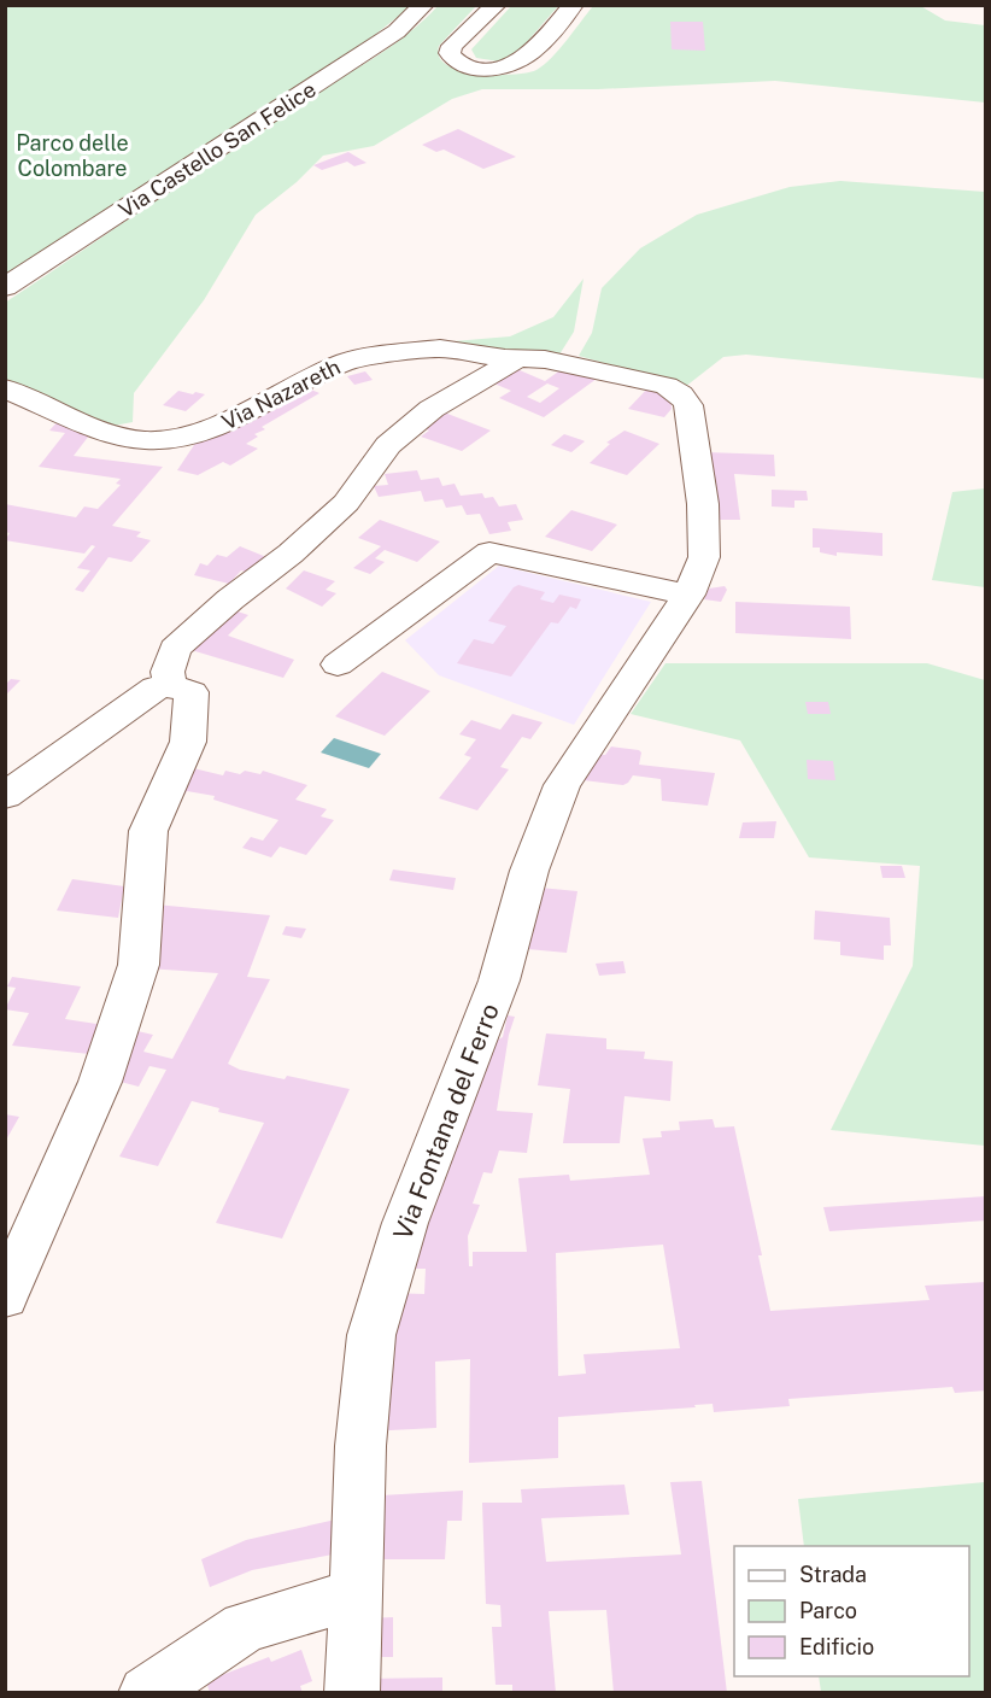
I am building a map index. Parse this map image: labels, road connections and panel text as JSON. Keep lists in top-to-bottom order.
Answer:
{
  "streets": {
    "street": ["Via Castello San Felice", "Via Nazareth", "Via Fontana del Ferro"]
  },
  "crossings": [
    ["Via Nazareth", "Via Fontana del Ferro"]
  ],
  "parks": ["Parco delle Colombare"],
  "legend": ["Strada", "Parco", "Edificio"]
}
